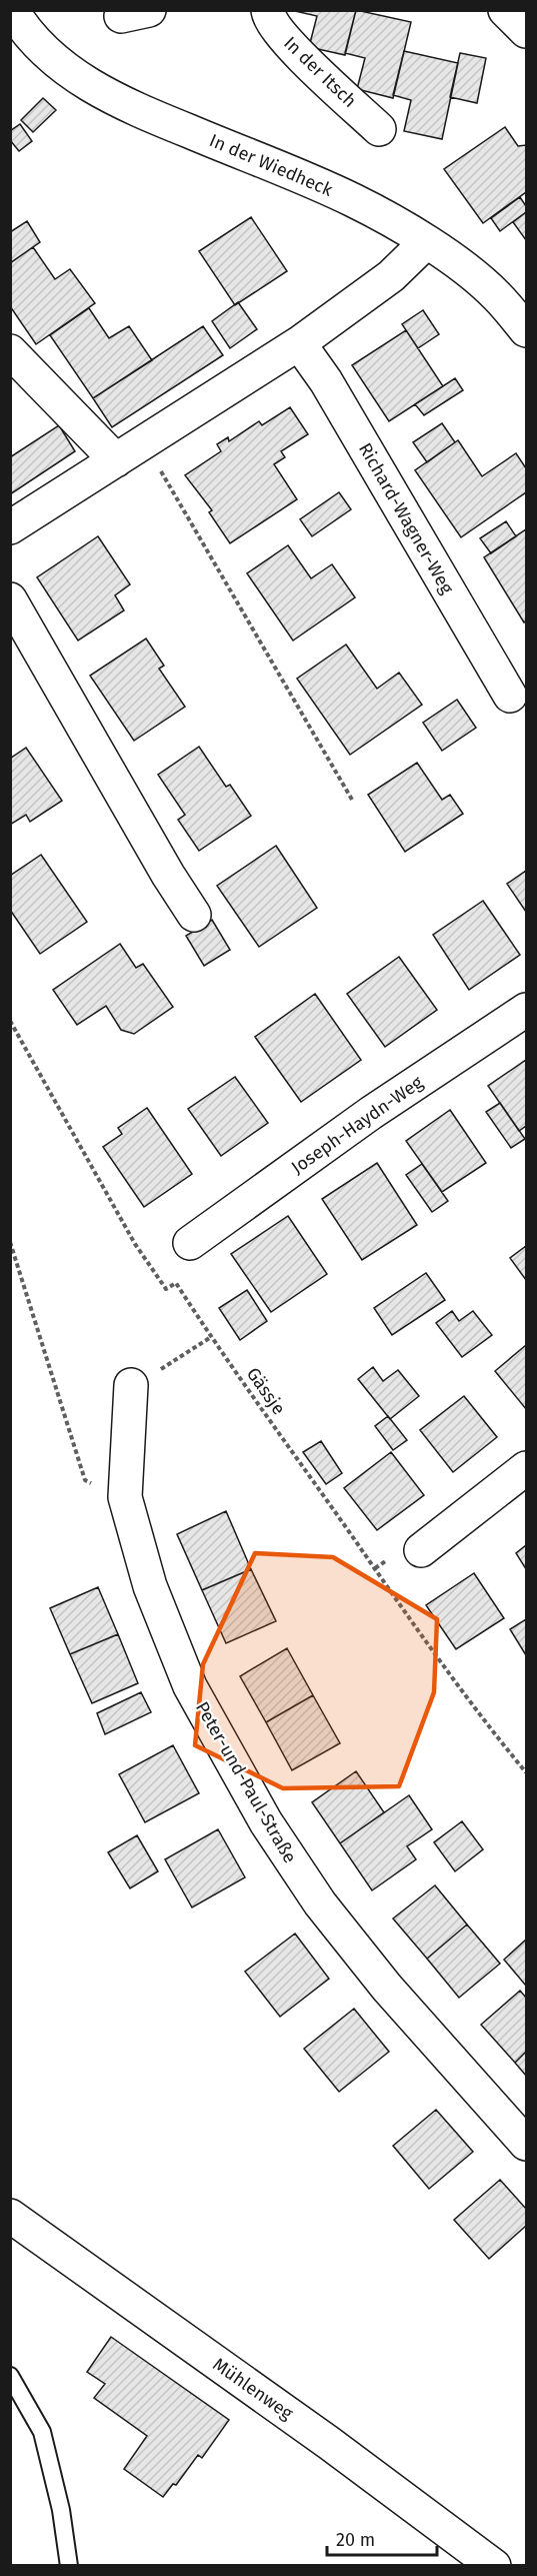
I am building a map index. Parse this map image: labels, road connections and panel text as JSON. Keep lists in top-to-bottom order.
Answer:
{
  "streets": {
    "street": [
      "In der Itsch",
      "In der Wiedheck",
      "Richard-Wagner-Weg",
      "Joseph-Haydn-Weg",
      "Peter-und-Paul-Straße",
      "Mühlenweg"
    ],
    "path": ["Gässje"]
  },
  "scale_bar": "20 m"
}
